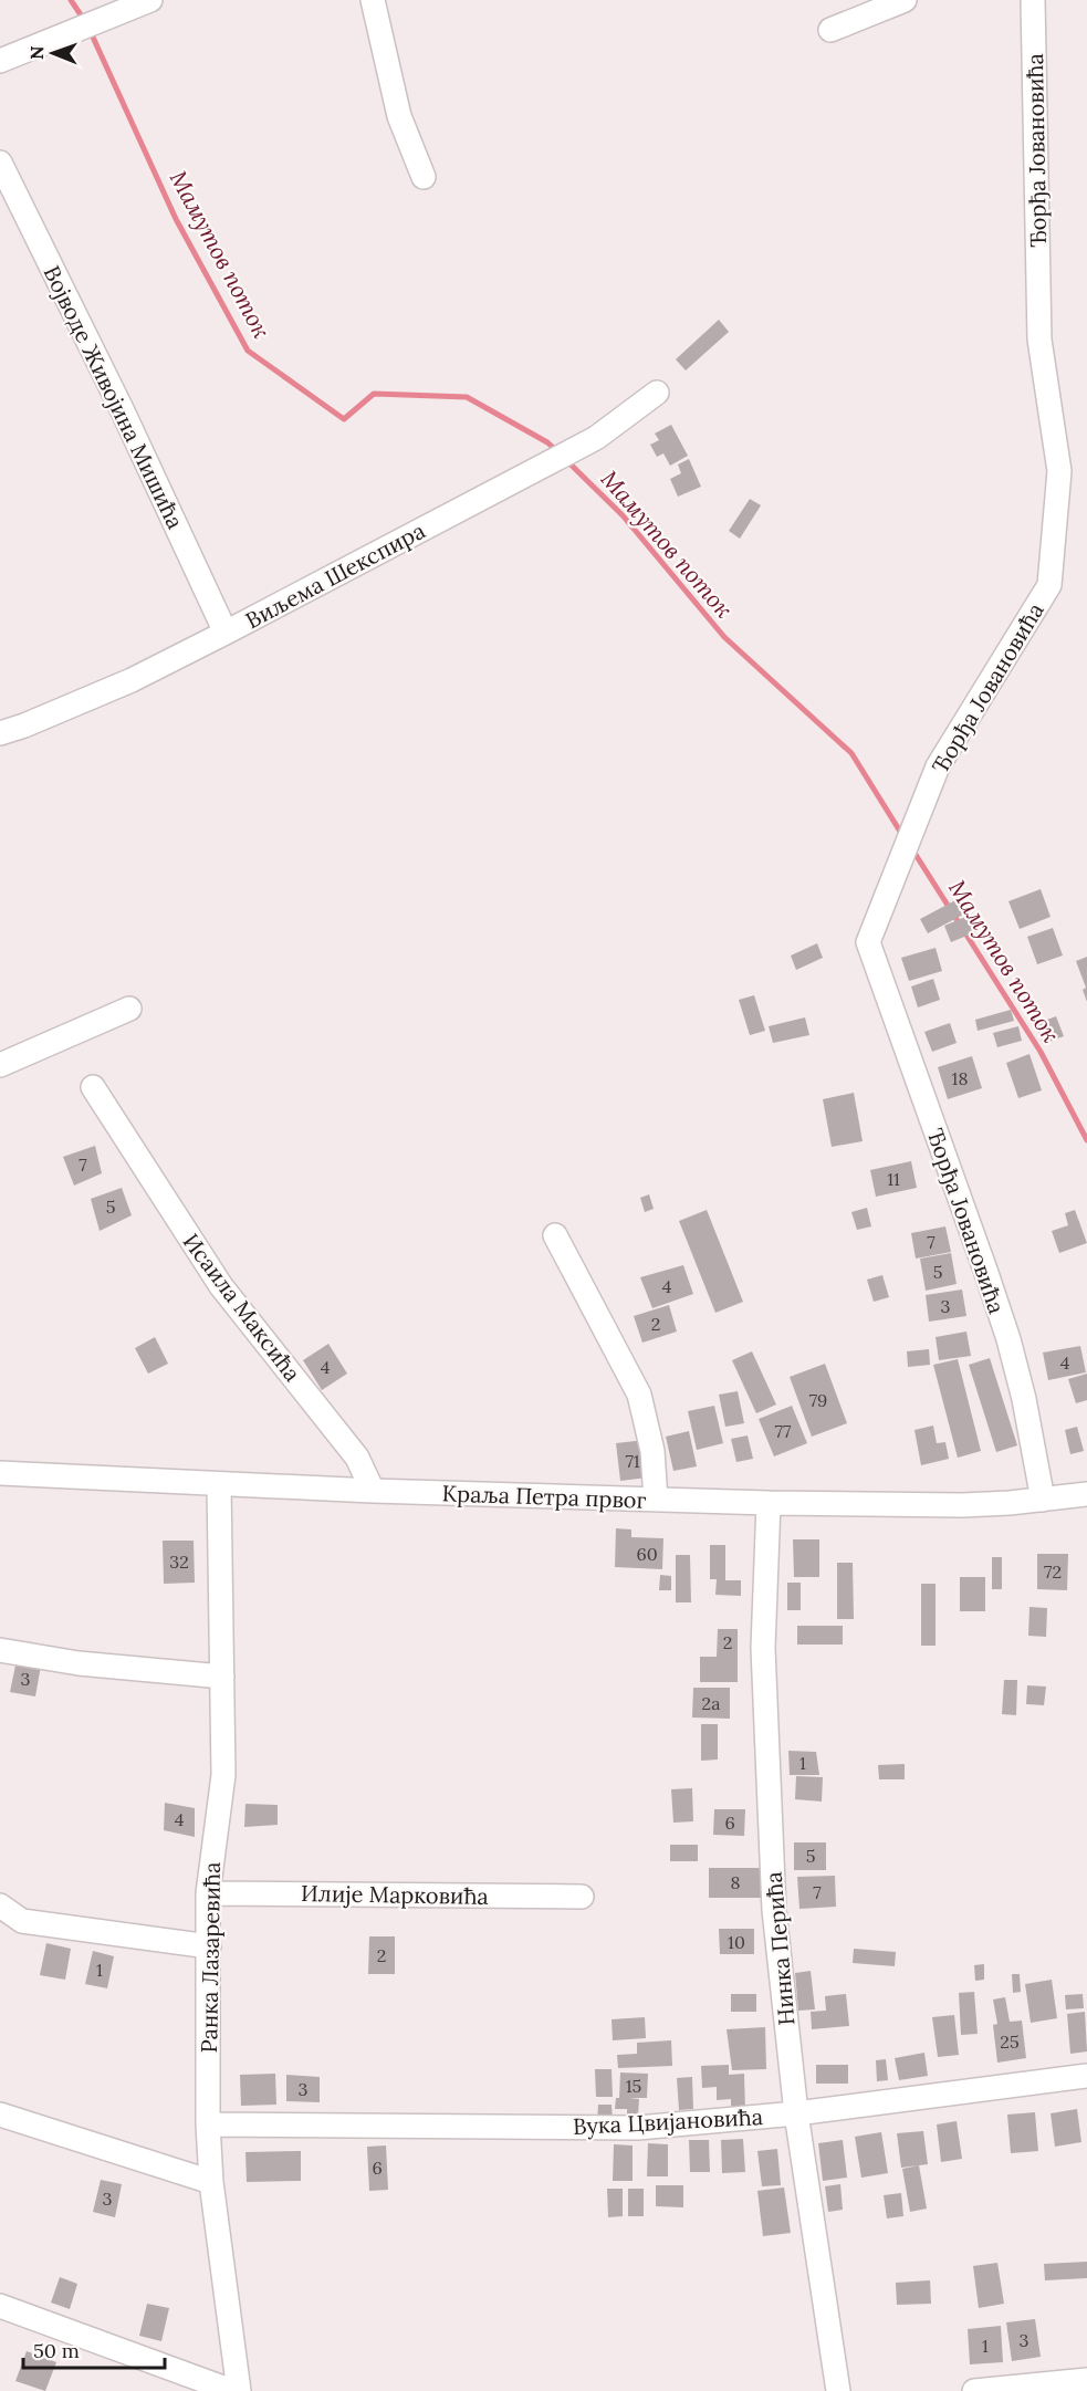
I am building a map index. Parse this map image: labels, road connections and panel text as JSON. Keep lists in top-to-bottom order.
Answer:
{
  "streets": {
    "street": [
      "Ђорђа Јовановића",
      "Војводе Живојина Мишића",
      "Виљема Шекспира",
      "Исаила Максића",
      "Краља Петра првог",
      "Илије Марковића",
      "Нинка Перића",
      "Ранка Лазаревића",
      "Вука Цвијановића"
    ]
  },
  "crossings": [
    ["Ђорђа Јовановића", "Краља Петра првог"],
    ["Војводе Живојина Мишића", "Виљема Шекспира"],
    ["Исаила Максића", "Краља Петра првог"],
    ["Краља Петра првог", "Нинка Перића"],
    ["Краља Петра првог", "Ранка Лазаревића"],
    ["Илије Марковића", "Ранка Лазаревића"],
    ["Нинка Перића", "Вука Цвијановића"],
    ["Ранка Лазаревића", "Вука Цвијановића"]
  ],
  "water": ["Мамутов поток"],
  "house_numbers": [
    "18",
    "7",
    "11",
    "5",
    "7",
    "5",
    "4",
    "3",
    "2",
    "4",
    "4",
    "79",
    "77",
    "71",
    "60",
    "32",
    "72",
    "2",
    "3",
    "2a",
    "1",
    "4",
    "6",
    "5",
    "8",
    "7",
    "10",
    "2",
    "1",
    "25",
    "15",
    "3",
    "6",
    "3",
    "3",
    "1"
  ],
  "scale_bar": "50 m",
  "north": "left"
}
